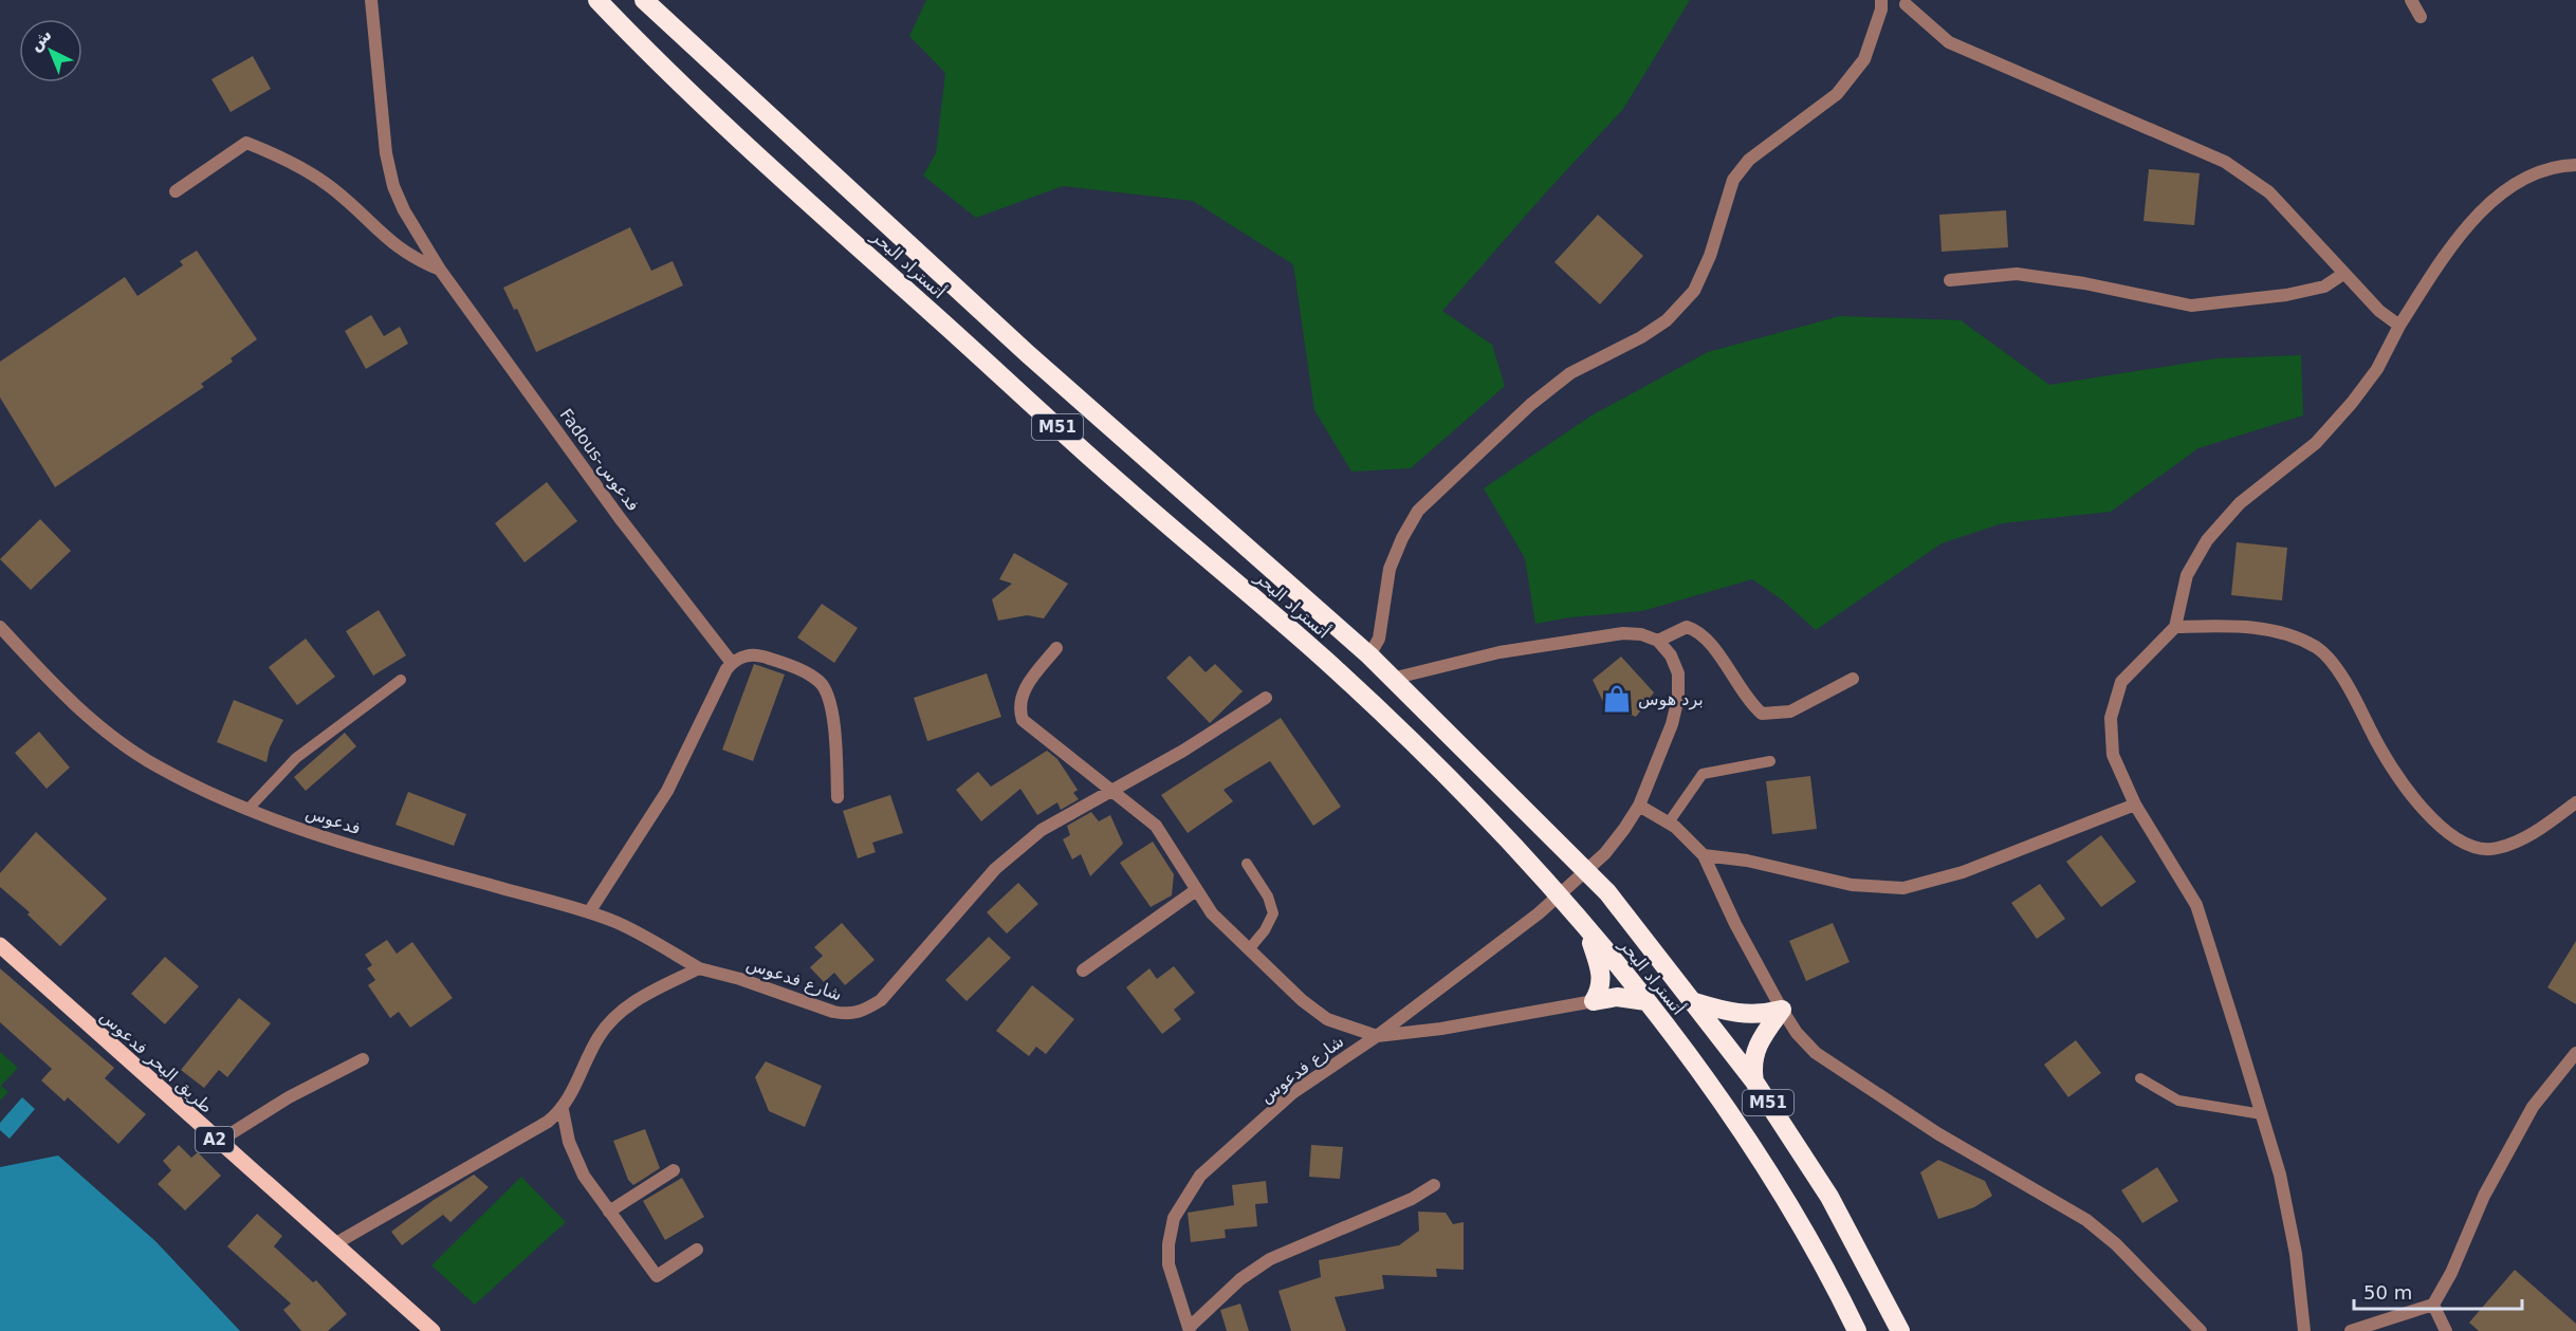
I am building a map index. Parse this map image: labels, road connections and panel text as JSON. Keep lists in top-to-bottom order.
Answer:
{
  "streets": {
    "highway": ["أتستراد البحر", "M51"],
    "main road": ["طريق البحر فدعوس", "A2"],
    "street": ["Fadous-فدعوس", "فدعوس", "شارع فدعوس"]
  },
  "crossings": [
    ["فدعوس", "شارع فدعوس"]
  ],
  "places": {
    "shop": ["برد هوس"]
  },
  "scale_bar": "50 m",
  "north": "top left"
}
